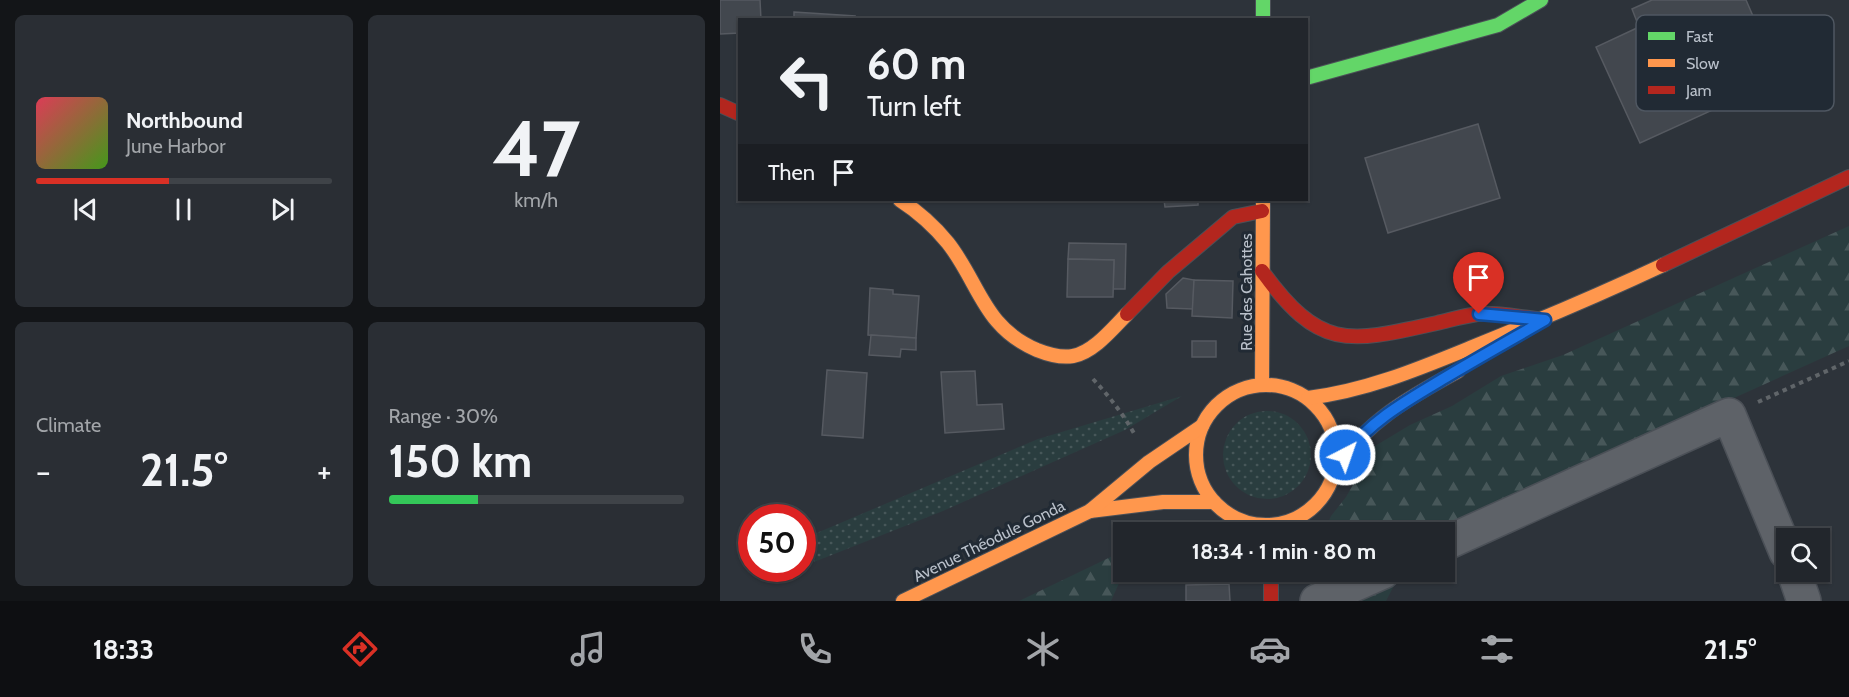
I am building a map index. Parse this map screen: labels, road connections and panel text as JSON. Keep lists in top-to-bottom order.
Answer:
{
  "streets": {
    "main road": ["Rue des Cahottes", "Avenue Théodule Gonda"]
  },
  "legend": ["Fast", "Slow", "Jam"],
  "page": {
    "tile": [
      ["47", "km/h"],
      "Climate",
      ["Range · 30%", "150 km"]
    ],
    "turn": ["60 m", "Turn left"],
    "song": ["Northbound", "June Harbor"],
    "then": "Then",
    "heat": ["−", "21.5°", "+"],
    "limit": "50",
    "trip": "18:34 · 1 min · 80 m",
    "tabs": ["18:33", "21.5°"]
  }
}
